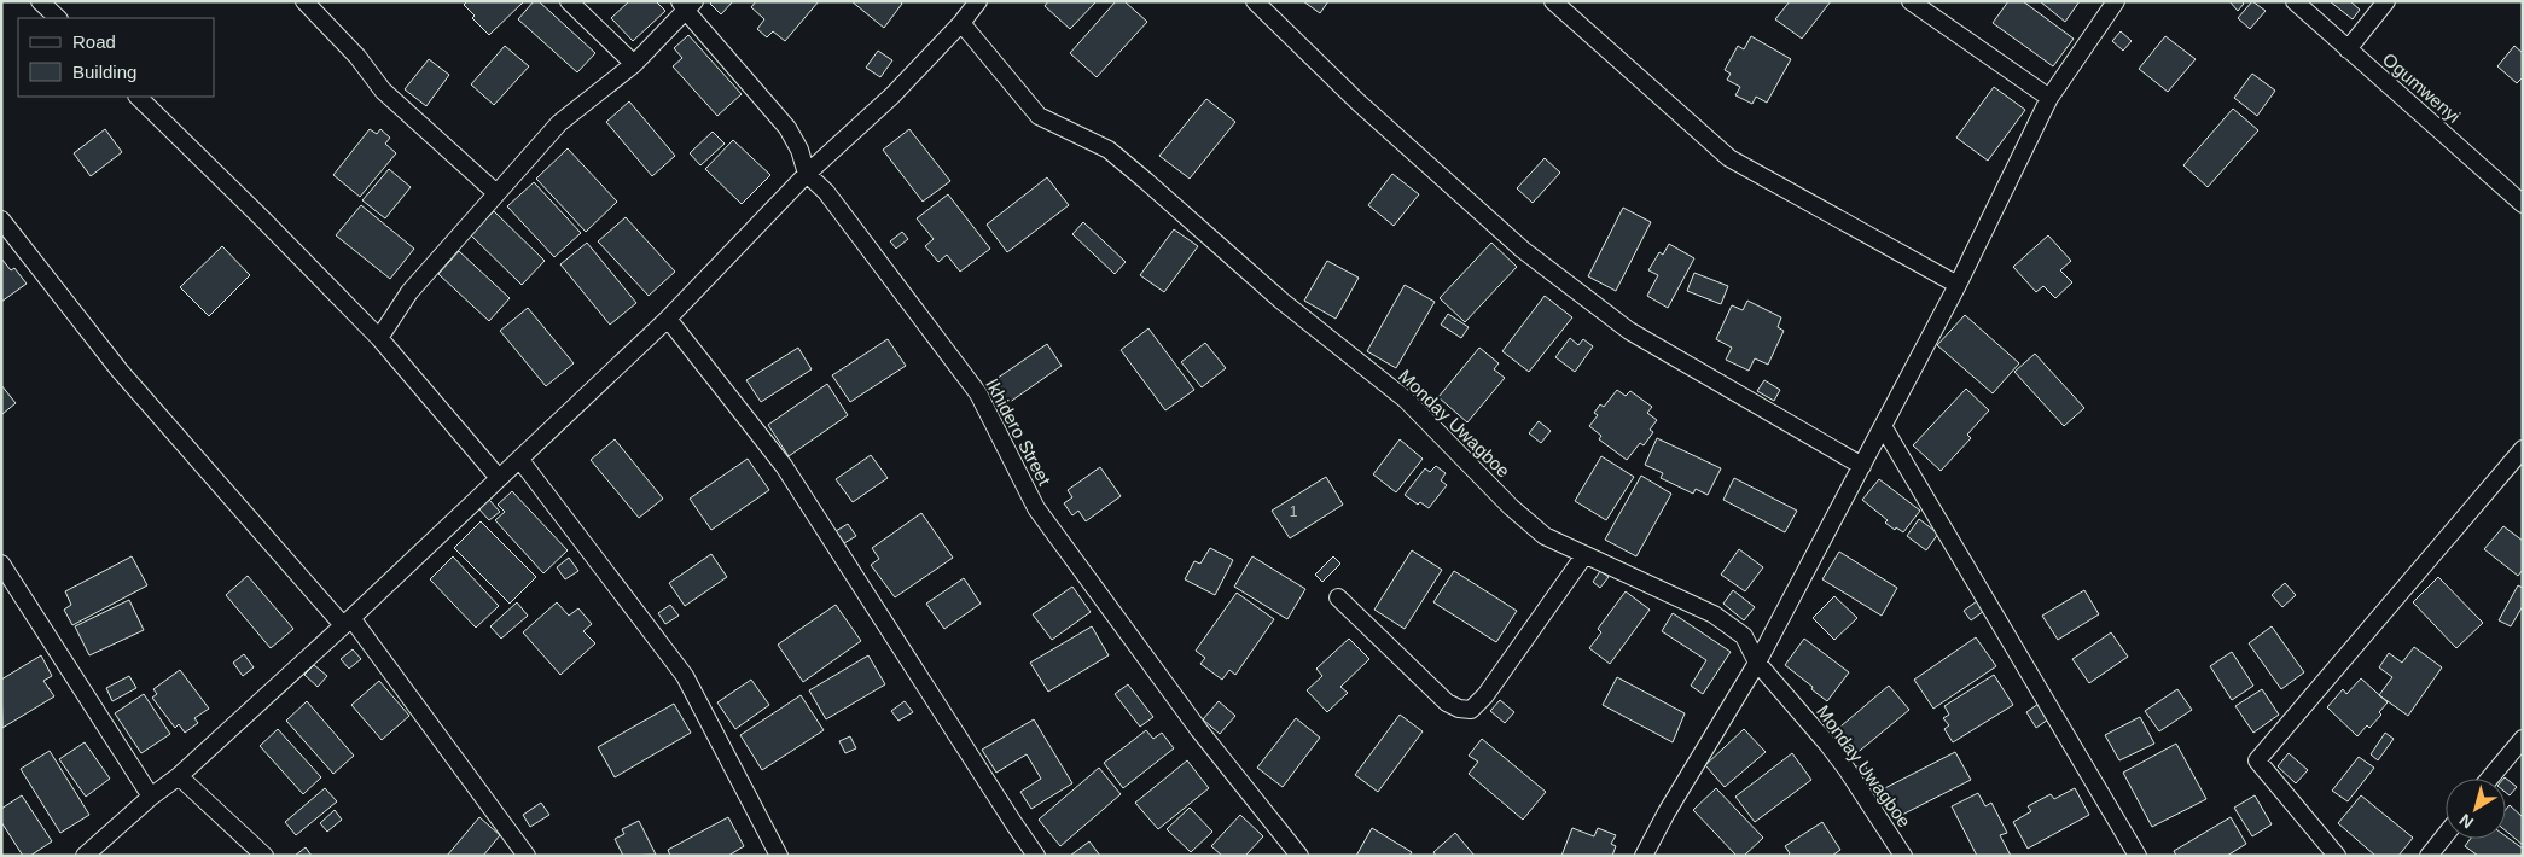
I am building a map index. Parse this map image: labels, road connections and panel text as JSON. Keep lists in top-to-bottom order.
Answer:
{
  "streets": {
    "street": ["Ogumwenyi", "Monday Uwagboe", "Ikhidero Street"]
  },
  "house_numbers": ["1"],
  "legend": ["Road", "Building"],
  "north": "bottom left"
}
